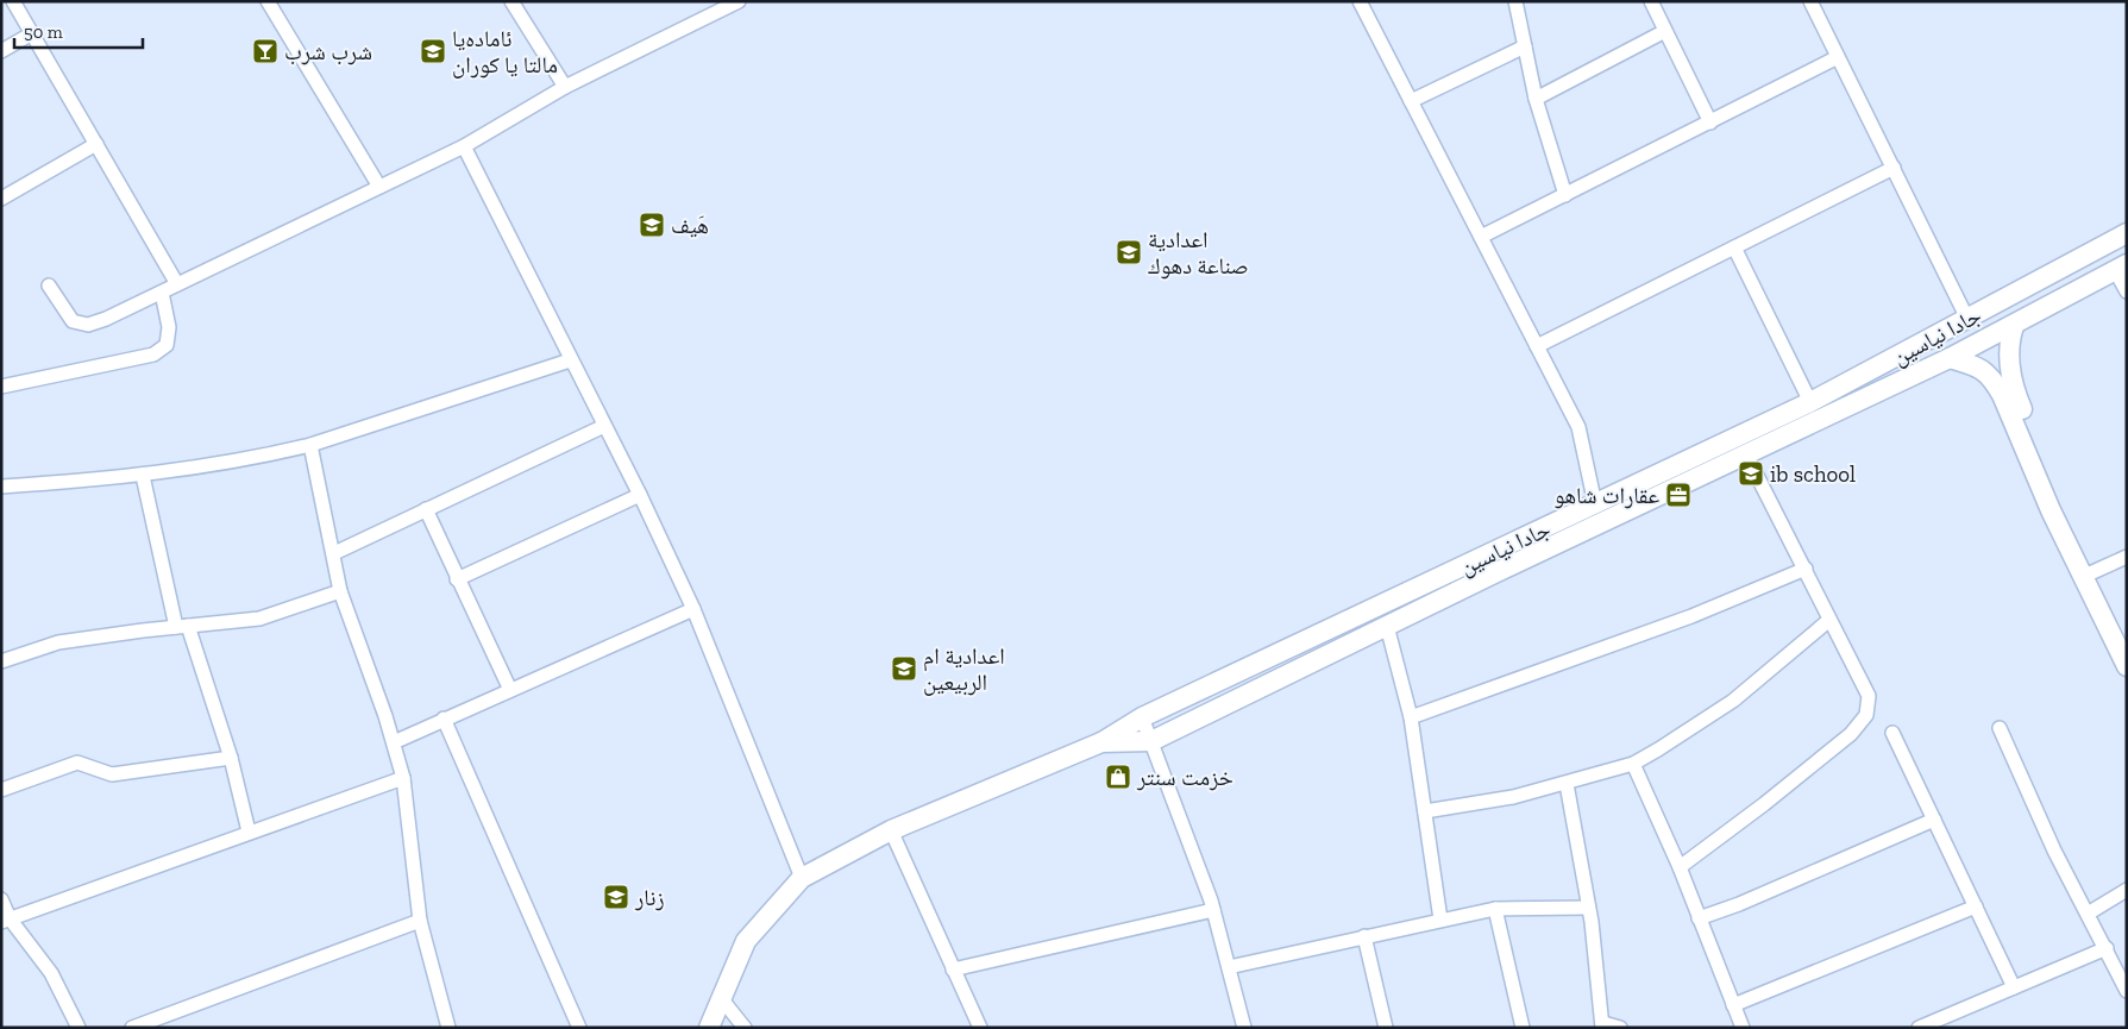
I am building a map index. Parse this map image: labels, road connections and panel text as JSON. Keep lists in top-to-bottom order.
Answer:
{
  "streets": {
    "street": ["جادا نیاسین"]
  },
  "places": {
    "bar": ["شرب شرب"],
    "school or university": [
      "ئامادەيا مالتا يا كوران",
      "هَيف",
      "اعدادية صناعة دهوك",
      "ib school",
      "اعدادية ام الربيعين",
      "زنار"
    ],
    "office": ["عقارات شاهو"],
    "shop": ["خزمت سنتر"]
  },
  "scale_bar": "50 m"
}
